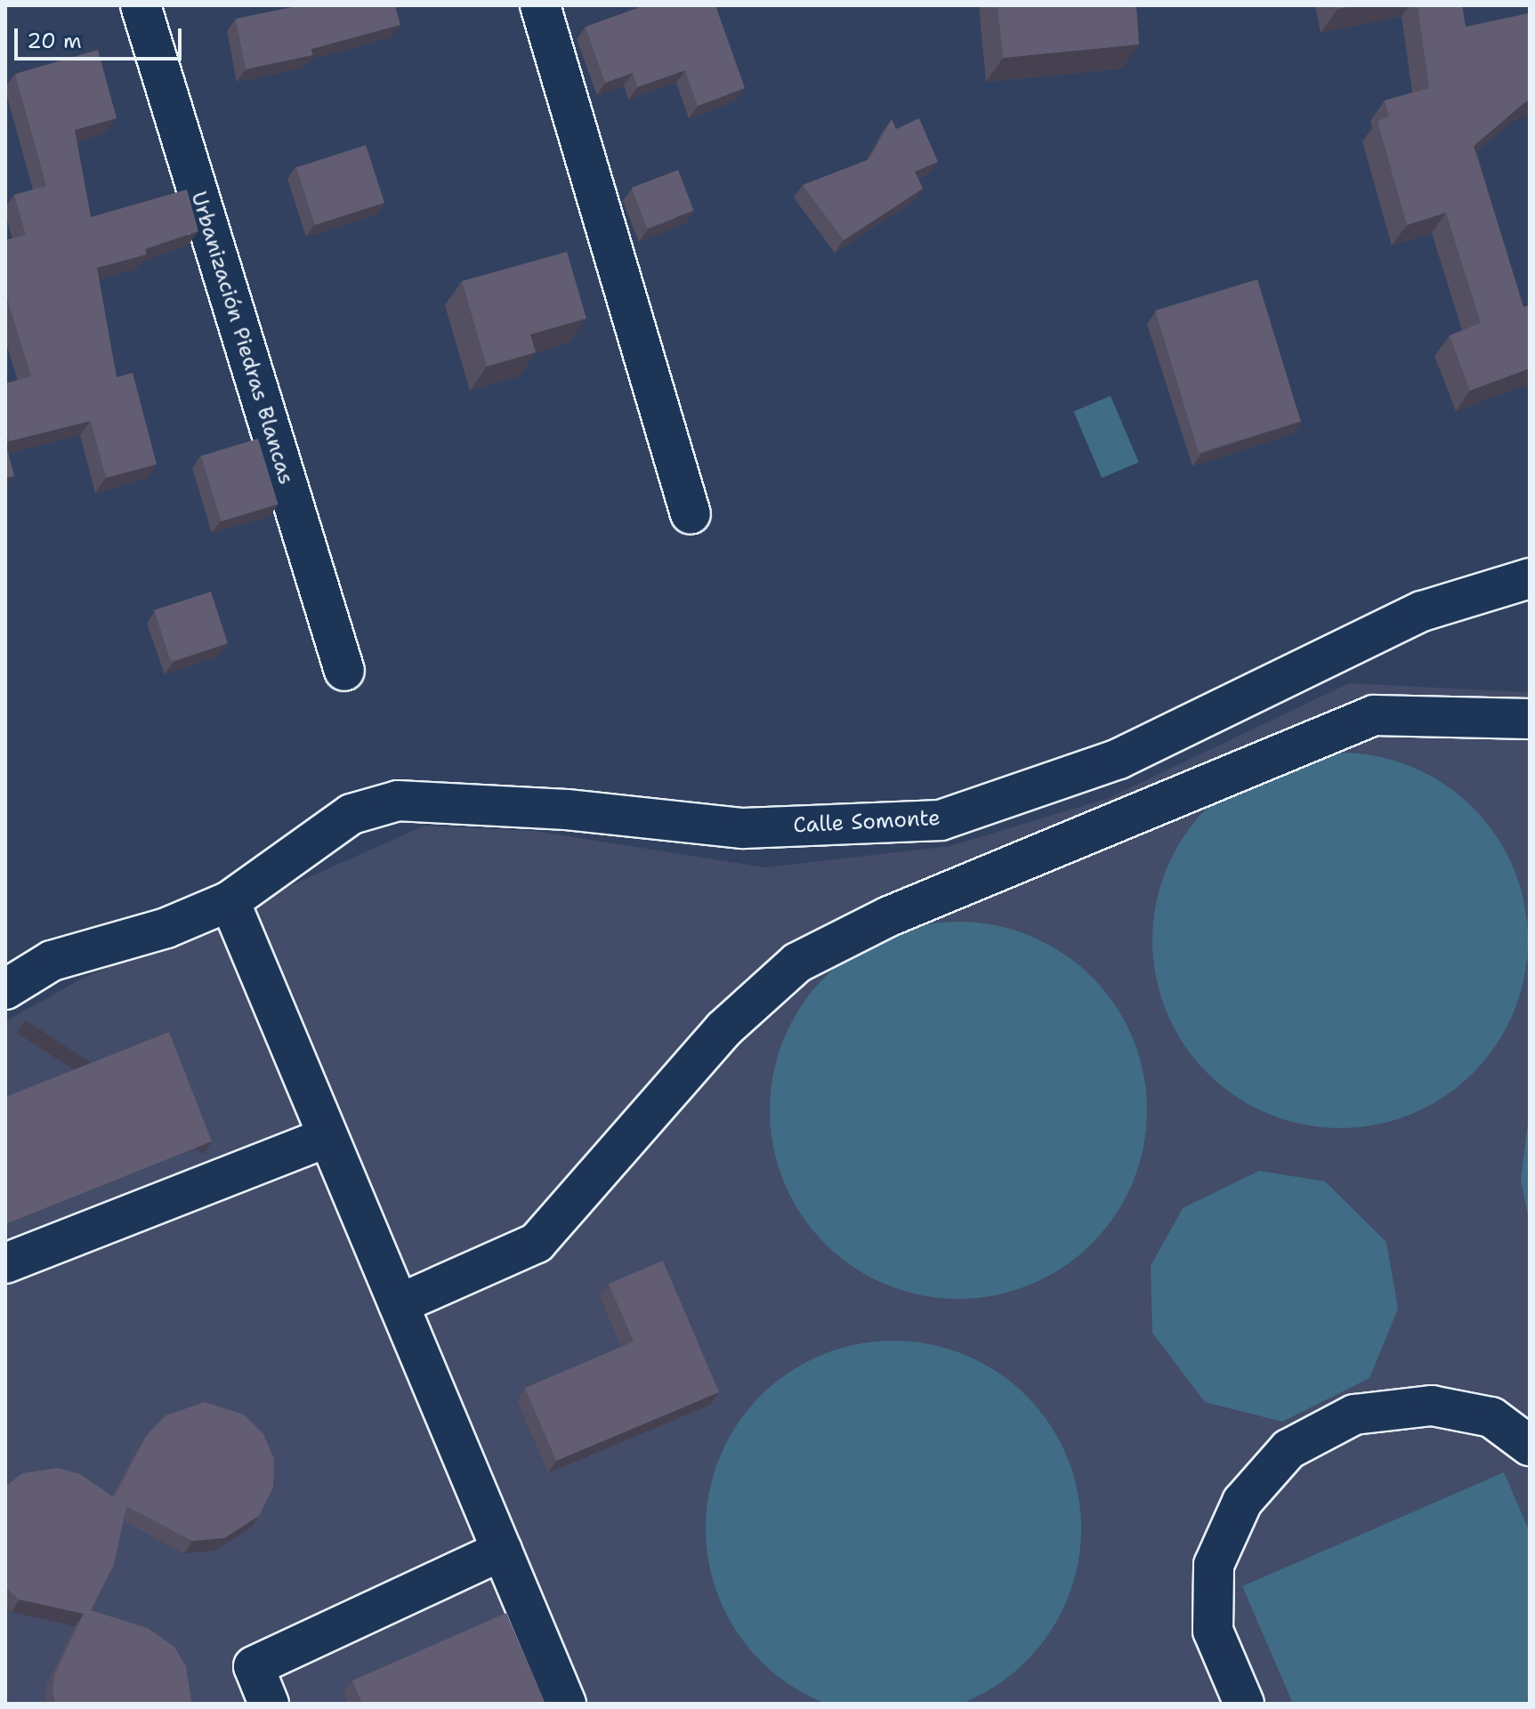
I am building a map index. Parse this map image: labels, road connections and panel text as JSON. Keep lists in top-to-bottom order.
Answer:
{
  "streets": {
    "street": ["Urbanización Piedras Blancas", "Calle Somonte"]
  },
  "scale_bar": "20 m"
}
